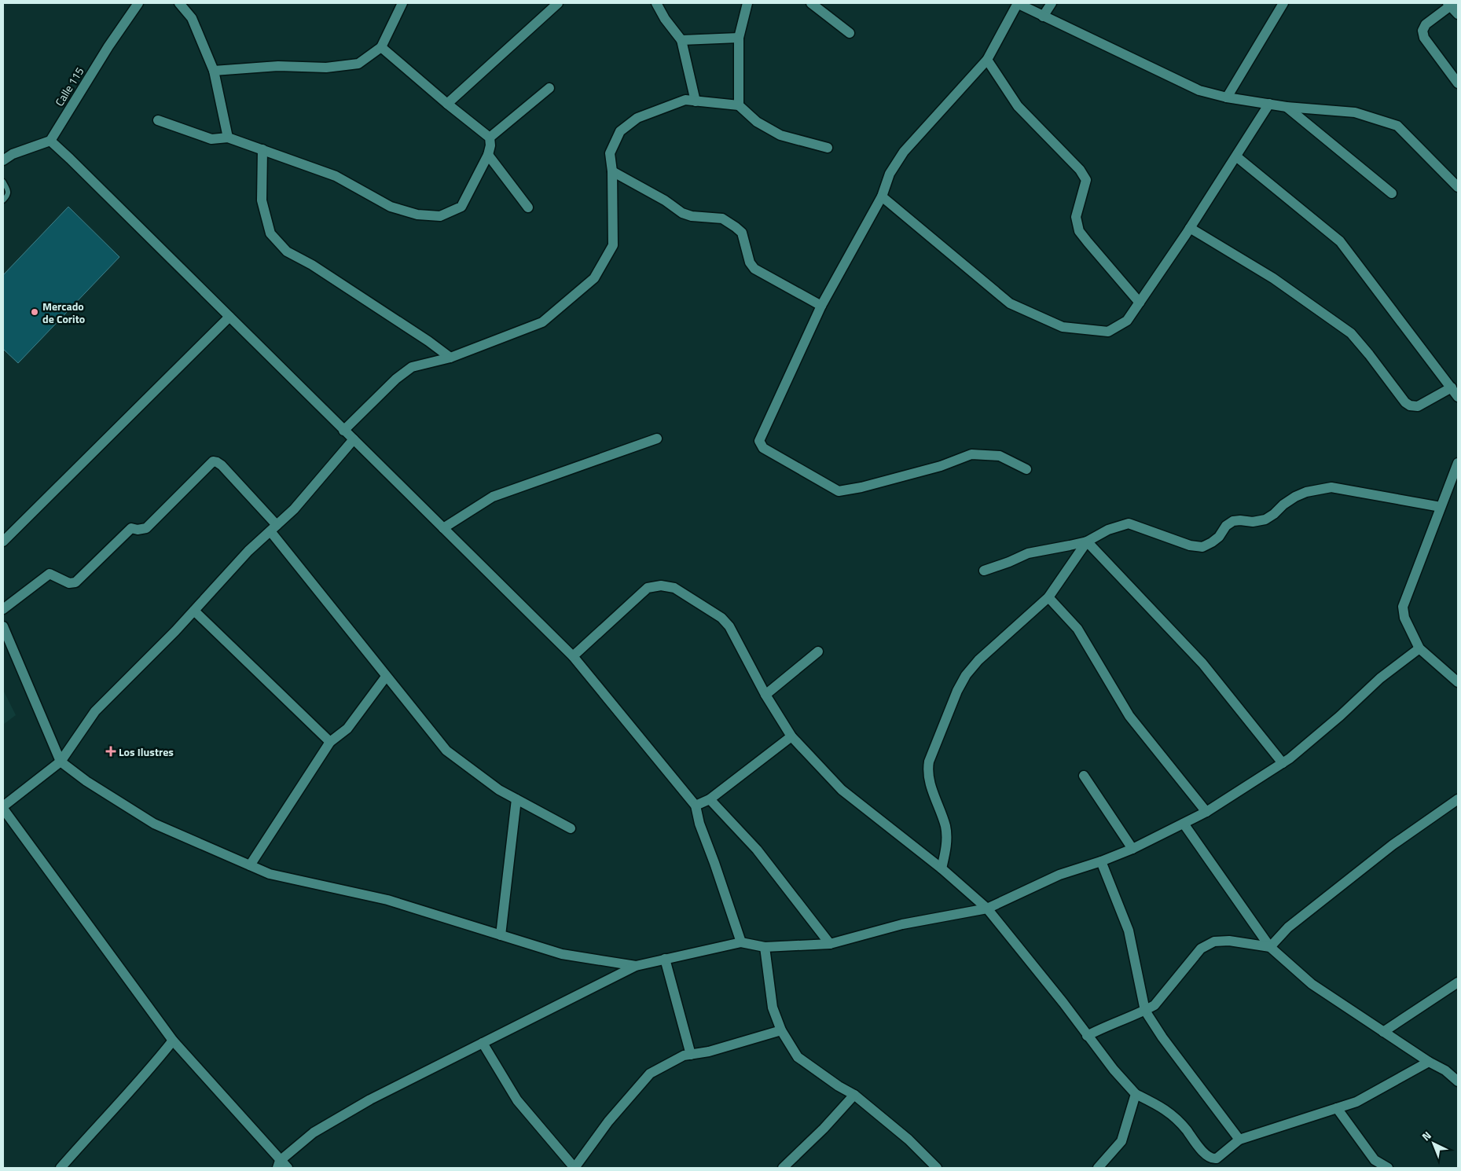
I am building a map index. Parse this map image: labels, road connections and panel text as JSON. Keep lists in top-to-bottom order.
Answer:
{
  "streets": {
    "street": ["Calle 115"]
  },
  "places": {
    "other": ["Mercado de Corito"],
    "health": ["Los Ilustres"]
  },
  "north": "top left"
}
